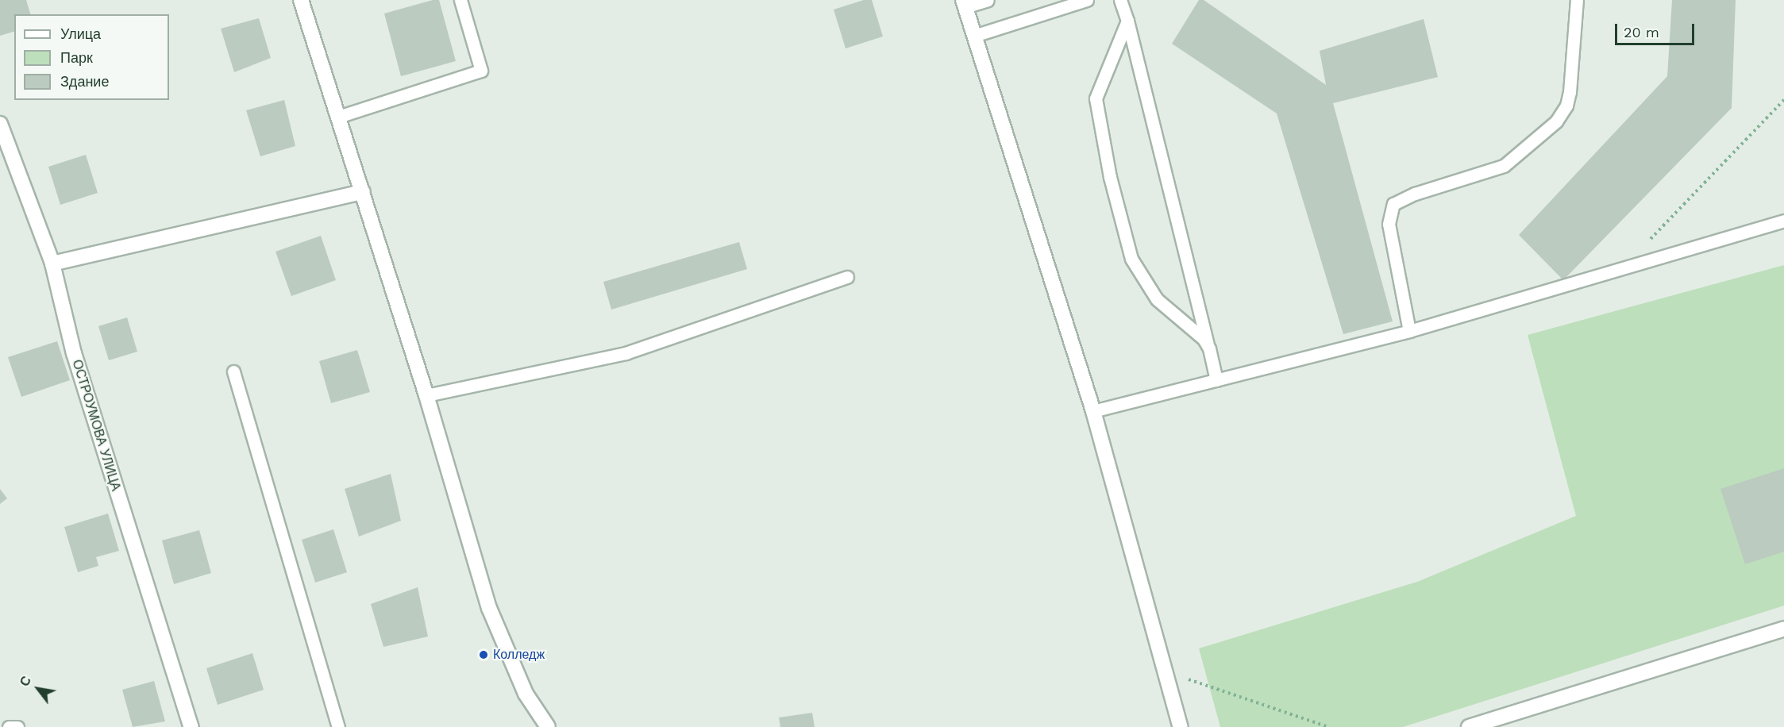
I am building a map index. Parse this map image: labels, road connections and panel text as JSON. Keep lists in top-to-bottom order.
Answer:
{
  "streets": {
    "street": ["ОСТРОУМОВА УЛИЦА"]
  },
  "places": ["Колледж"],
  "legend": ["Улица", "Парк", "Здание"],
  "scale_bar": "20 m",
  "north": "top left"
}
